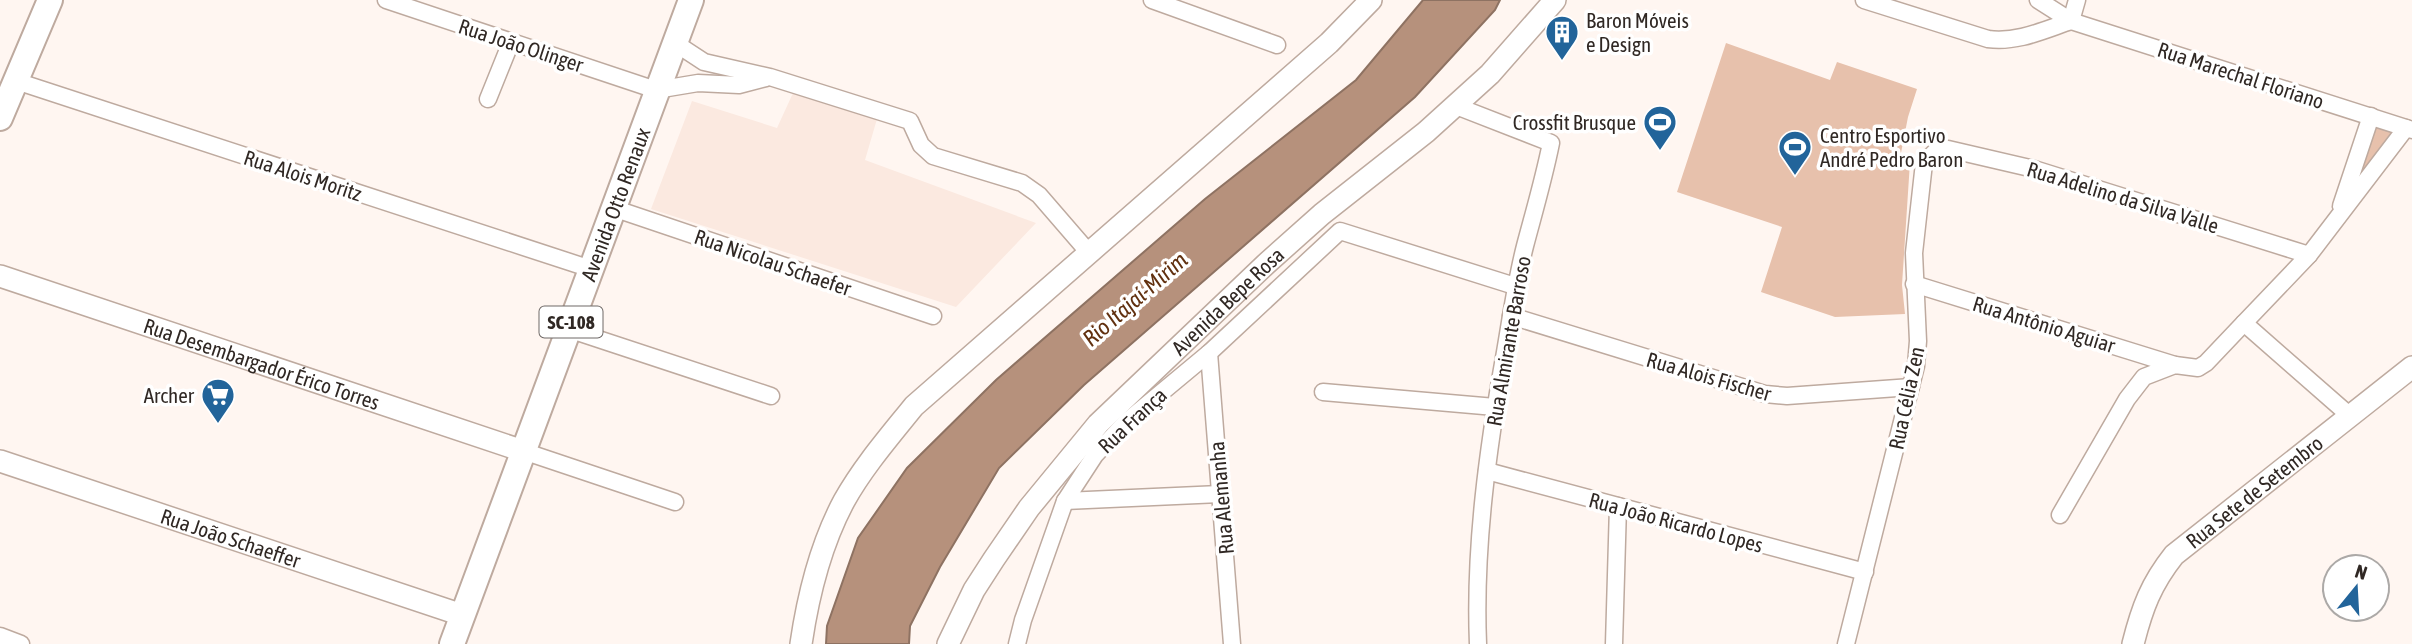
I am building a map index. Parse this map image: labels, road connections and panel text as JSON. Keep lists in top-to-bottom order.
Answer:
{
  "streets": {
    "main road": [
      "Avenida Otto Renaux",
      "Avenida Bepe Rosa",
      "SC-108",
      "Rua Desembargador Érico Torres",
      "Rua Sete de Setembro",
      "Rua João Schaeffer"
    ],
    "street": [
      "Rua João Olinger",
      "Rua Marechal Floriano",
      "Rua Alois Moritz",
      "Rua Adelino da Silva Valle",
      "Rua Nicolau Schaefer",
      "Rua Antônio Aguiar",
      "Rua Almirante Barroso",
      "Rua Alois Fischer",
      "Rua Célia Zen",
      "Rua França",
      "Rua Alemanha",
      "Rua João Ricardo Lopes"
    ]
  },
  "crossings": [
    ["Rua João Olinger", "Avenida Otto Renaux"],
    ["Rua Alois Moritz", "Avenida Otto Renaux"],
    ["Rua Adelino da Silva Valle", "Rua Célia Zen"],
    ["Avenida Otto Renaux", "Rua Nicolau Schaefer"],
    ["Avenida Otto Renaux", "Rua Desembargador Érico Torres"],
    ["Avenida Otto Renaux", "Rua João Schaeffer"],
    ["Avenida Bepe Rosa", "Rua Almirante Barroso"],
    ["Rua Antônio Aguiar", "Rua Célia Zen"],
    ["Rua Almirante Barroso", "Rua Alois Fischer"],
    ["Rua Almirante Barroso", "Rua França"],
    ["Rua Almirante Barroso", "Rua João Ricardo Lopes"],
    ["Rua Alois Fischer", "Rua Célia Zen"],
    ["Rua Célia Zen", "Rua João Ricardo Lopes"],
    ["Rua França", "Rua Alemanha"]
  ],
  "water": ["Rio Itajaí-Mirim"],
  "places": {
    "building": ["Baron Móveis e Design"],
    "sports": ["Crossfit Brusque", "Centro Esportivo André Pedro Baron"],
    "supermarket": ["Archer"]
  },
  "north": "top"
}
